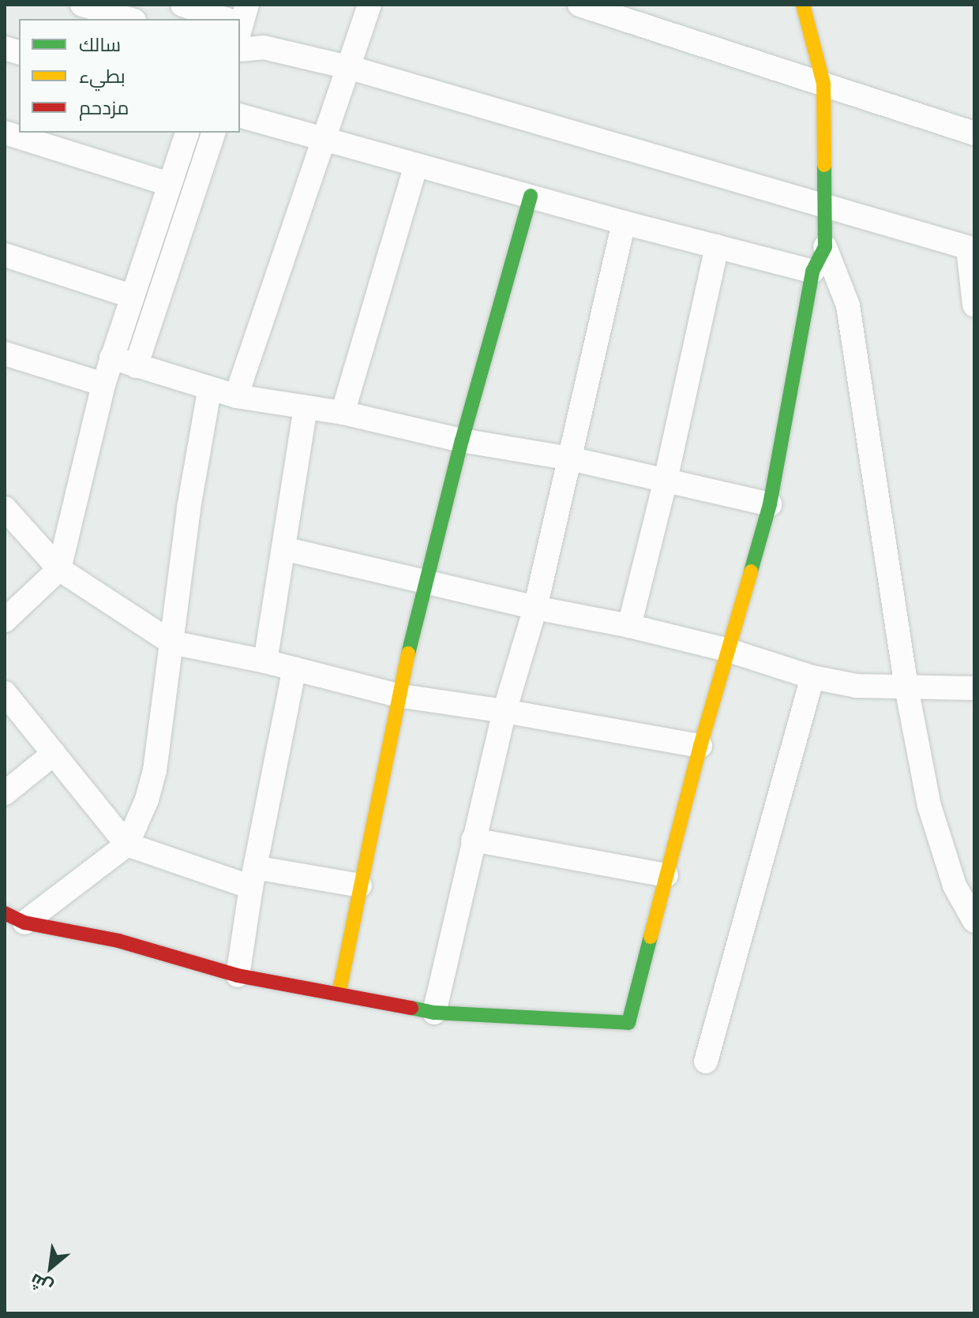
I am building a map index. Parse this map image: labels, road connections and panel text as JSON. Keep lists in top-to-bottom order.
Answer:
{
  "legend": ["سالك", "بطيء", "مزدحم"],
  "north": "bottom left"
}
